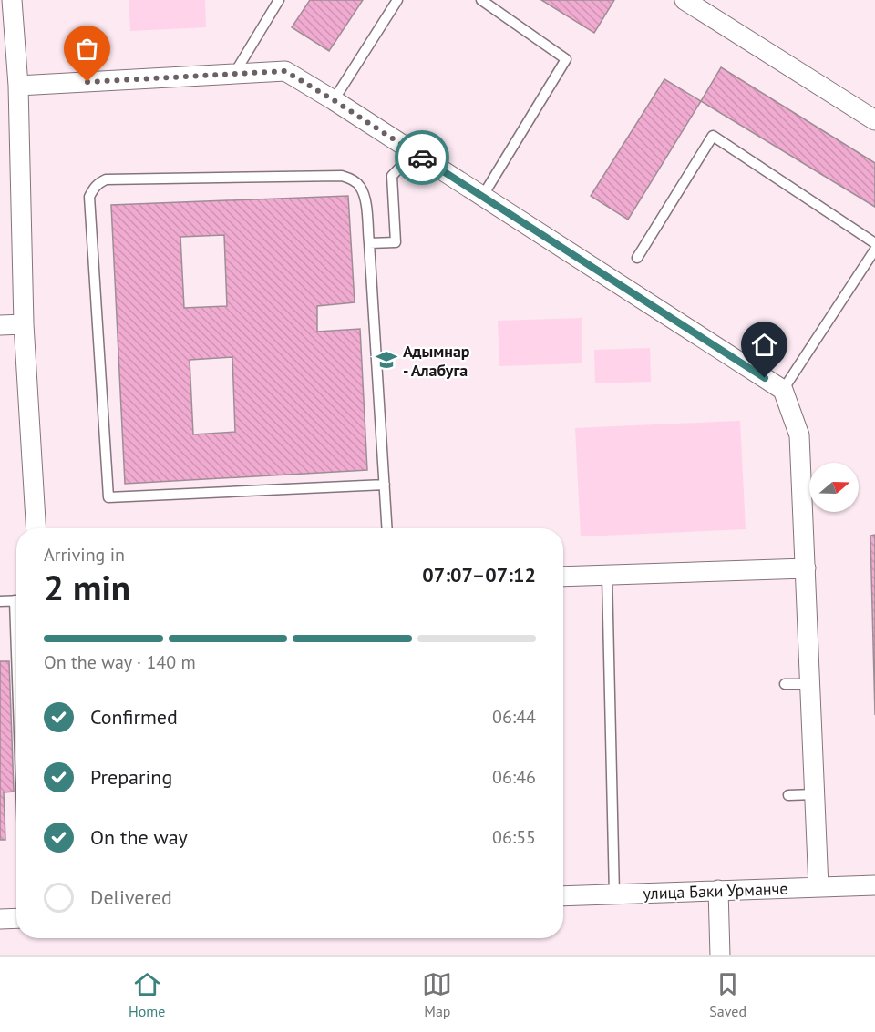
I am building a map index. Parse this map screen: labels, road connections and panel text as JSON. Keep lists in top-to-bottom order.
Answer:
{
  "streets": {
    "street": ["улица Баки Урманче"]
  },
  "places": {
    "school or university": ["Адымнар - Алабуга"]
  },
  "north": "right",
  "page": {
    "heading": ["2 min", "Arriving in", "07:07–07:12"],
    "bar": "On the way · 140 m",
    "list": [
      ["Confirmed", "06:44"],
      ["Preparing", "06:46"],
      ["On the way", "06:55"],
      "Delivered"
    ],
    "tabs": ["Home", "Map", "Saved"]
  }
}
